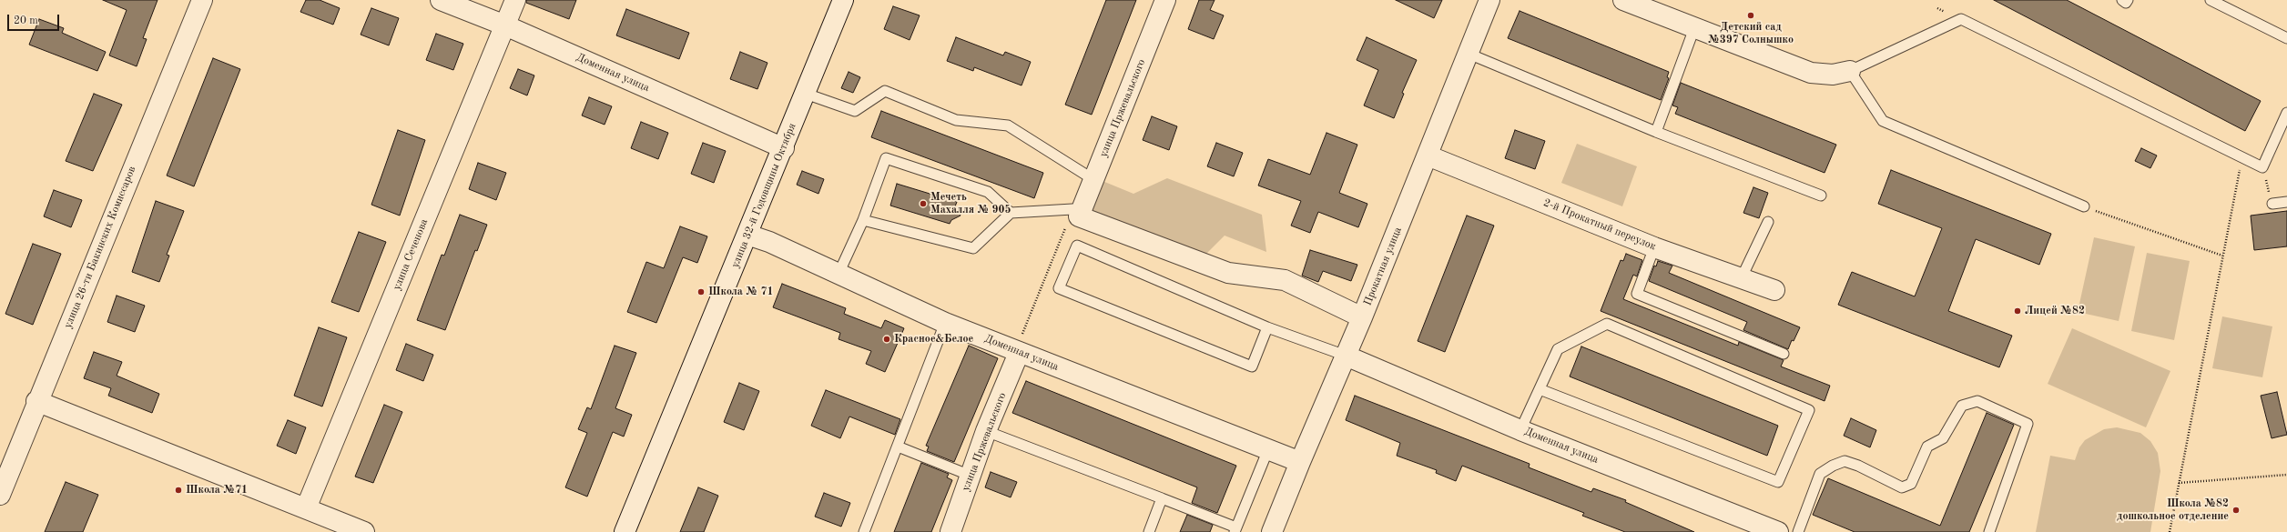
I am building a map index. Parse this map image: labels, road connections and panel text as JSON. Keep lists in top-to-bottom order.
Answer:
{
  "streets": {
    "street": [
      "Доменная улица",
      "улица Пржевальского",
      "улица 32-й Годовщины Октября",
      "2-й Прокатный переулок",
      "улица 26-ти Бакинских Комиссаров",
      "улица Сеченова",
      "Прокатная улица"
    ]
  },
  "crossings": [
    ["Доменная улица", "улица Пржевальского"],
    ["Доменная улица", "улица 32-й Годовщины Октября"],
    ["Доменная улица", "улица Сеченова"],
    ["Доменная улица", "Прокатная улица"],
    ["2-й Прокатный переулок", "Прокатная улица"]
  ],
  "places": [
    "Детский сад №397 Солнышко",
    "Мечеть Махалля № 905",
    "Школа № 71",
    "Лицей №82",
    "Красное&Белое",
    "Школа №71",
    "Школа №82 дошкольное отделение"
  ],
  "scale_bar": "20 m"
}
